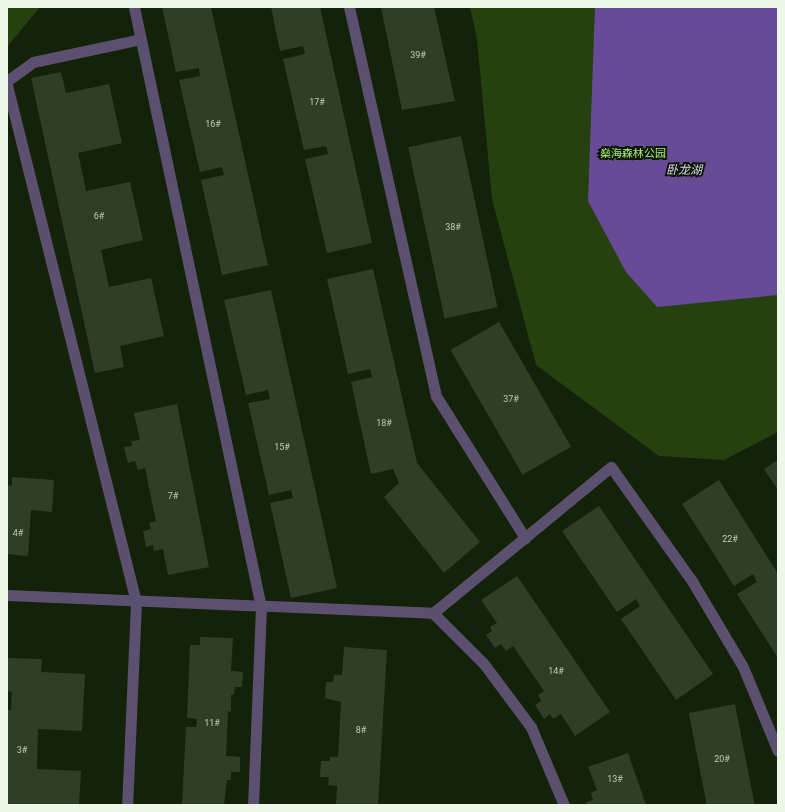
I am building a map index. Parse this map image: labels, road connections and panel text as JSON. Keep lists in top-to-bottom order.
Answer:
{
  "water": ["卧龙湖"],
  "parks": ["燊海森林公园"],
  "house_numbers": [
    "39#",
    "17#",
    "16#",
    "6#",
    "38#",
    "37#",
    "18#",
    "15#",
    "7#",
    "4#",
    "22#",
    "14#",
    "11#",
    "8#",
    "3#",
    "20#",
    "13#"
  ]
}
